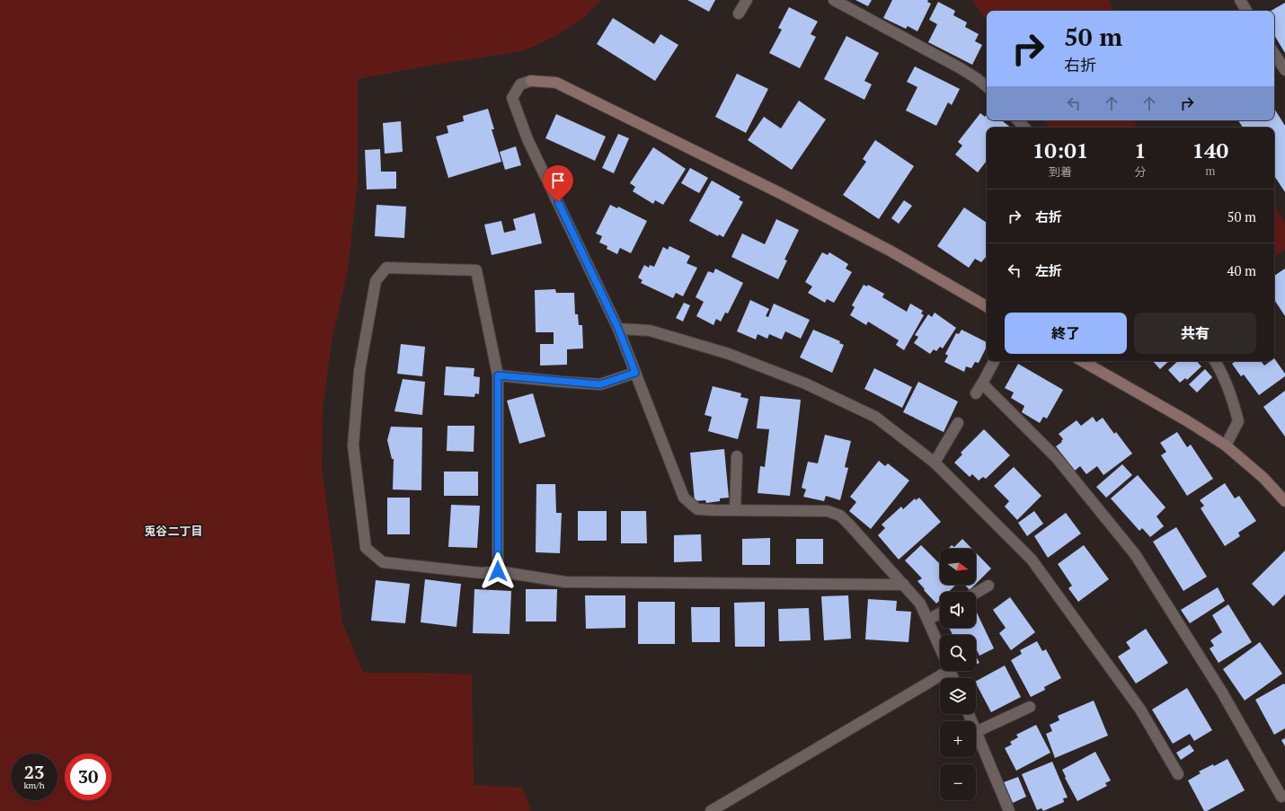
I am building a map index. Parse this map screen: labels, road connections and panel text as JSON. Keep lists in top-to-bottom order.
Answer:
{
  "districts": ["兎谷二丁目"],
  "north": "right",
  "page": {
    "turn": ["50 m", "右折"],
    "eta": [
      "10:01",
      "到着",
      "1",
      "分",
      "140",
      "m"
    ],
    "list": [
      {
        "name": "右折",
        "value": "50 m"
      },
      {
        "name": "左折",
        "value": "40 m"
      }
    ],
    "buttons": ["終了", "共有"],
    "map_buttons": ["+", "−"],
    "speed": "23 km/h",
    "limit": "30"
  }
}
